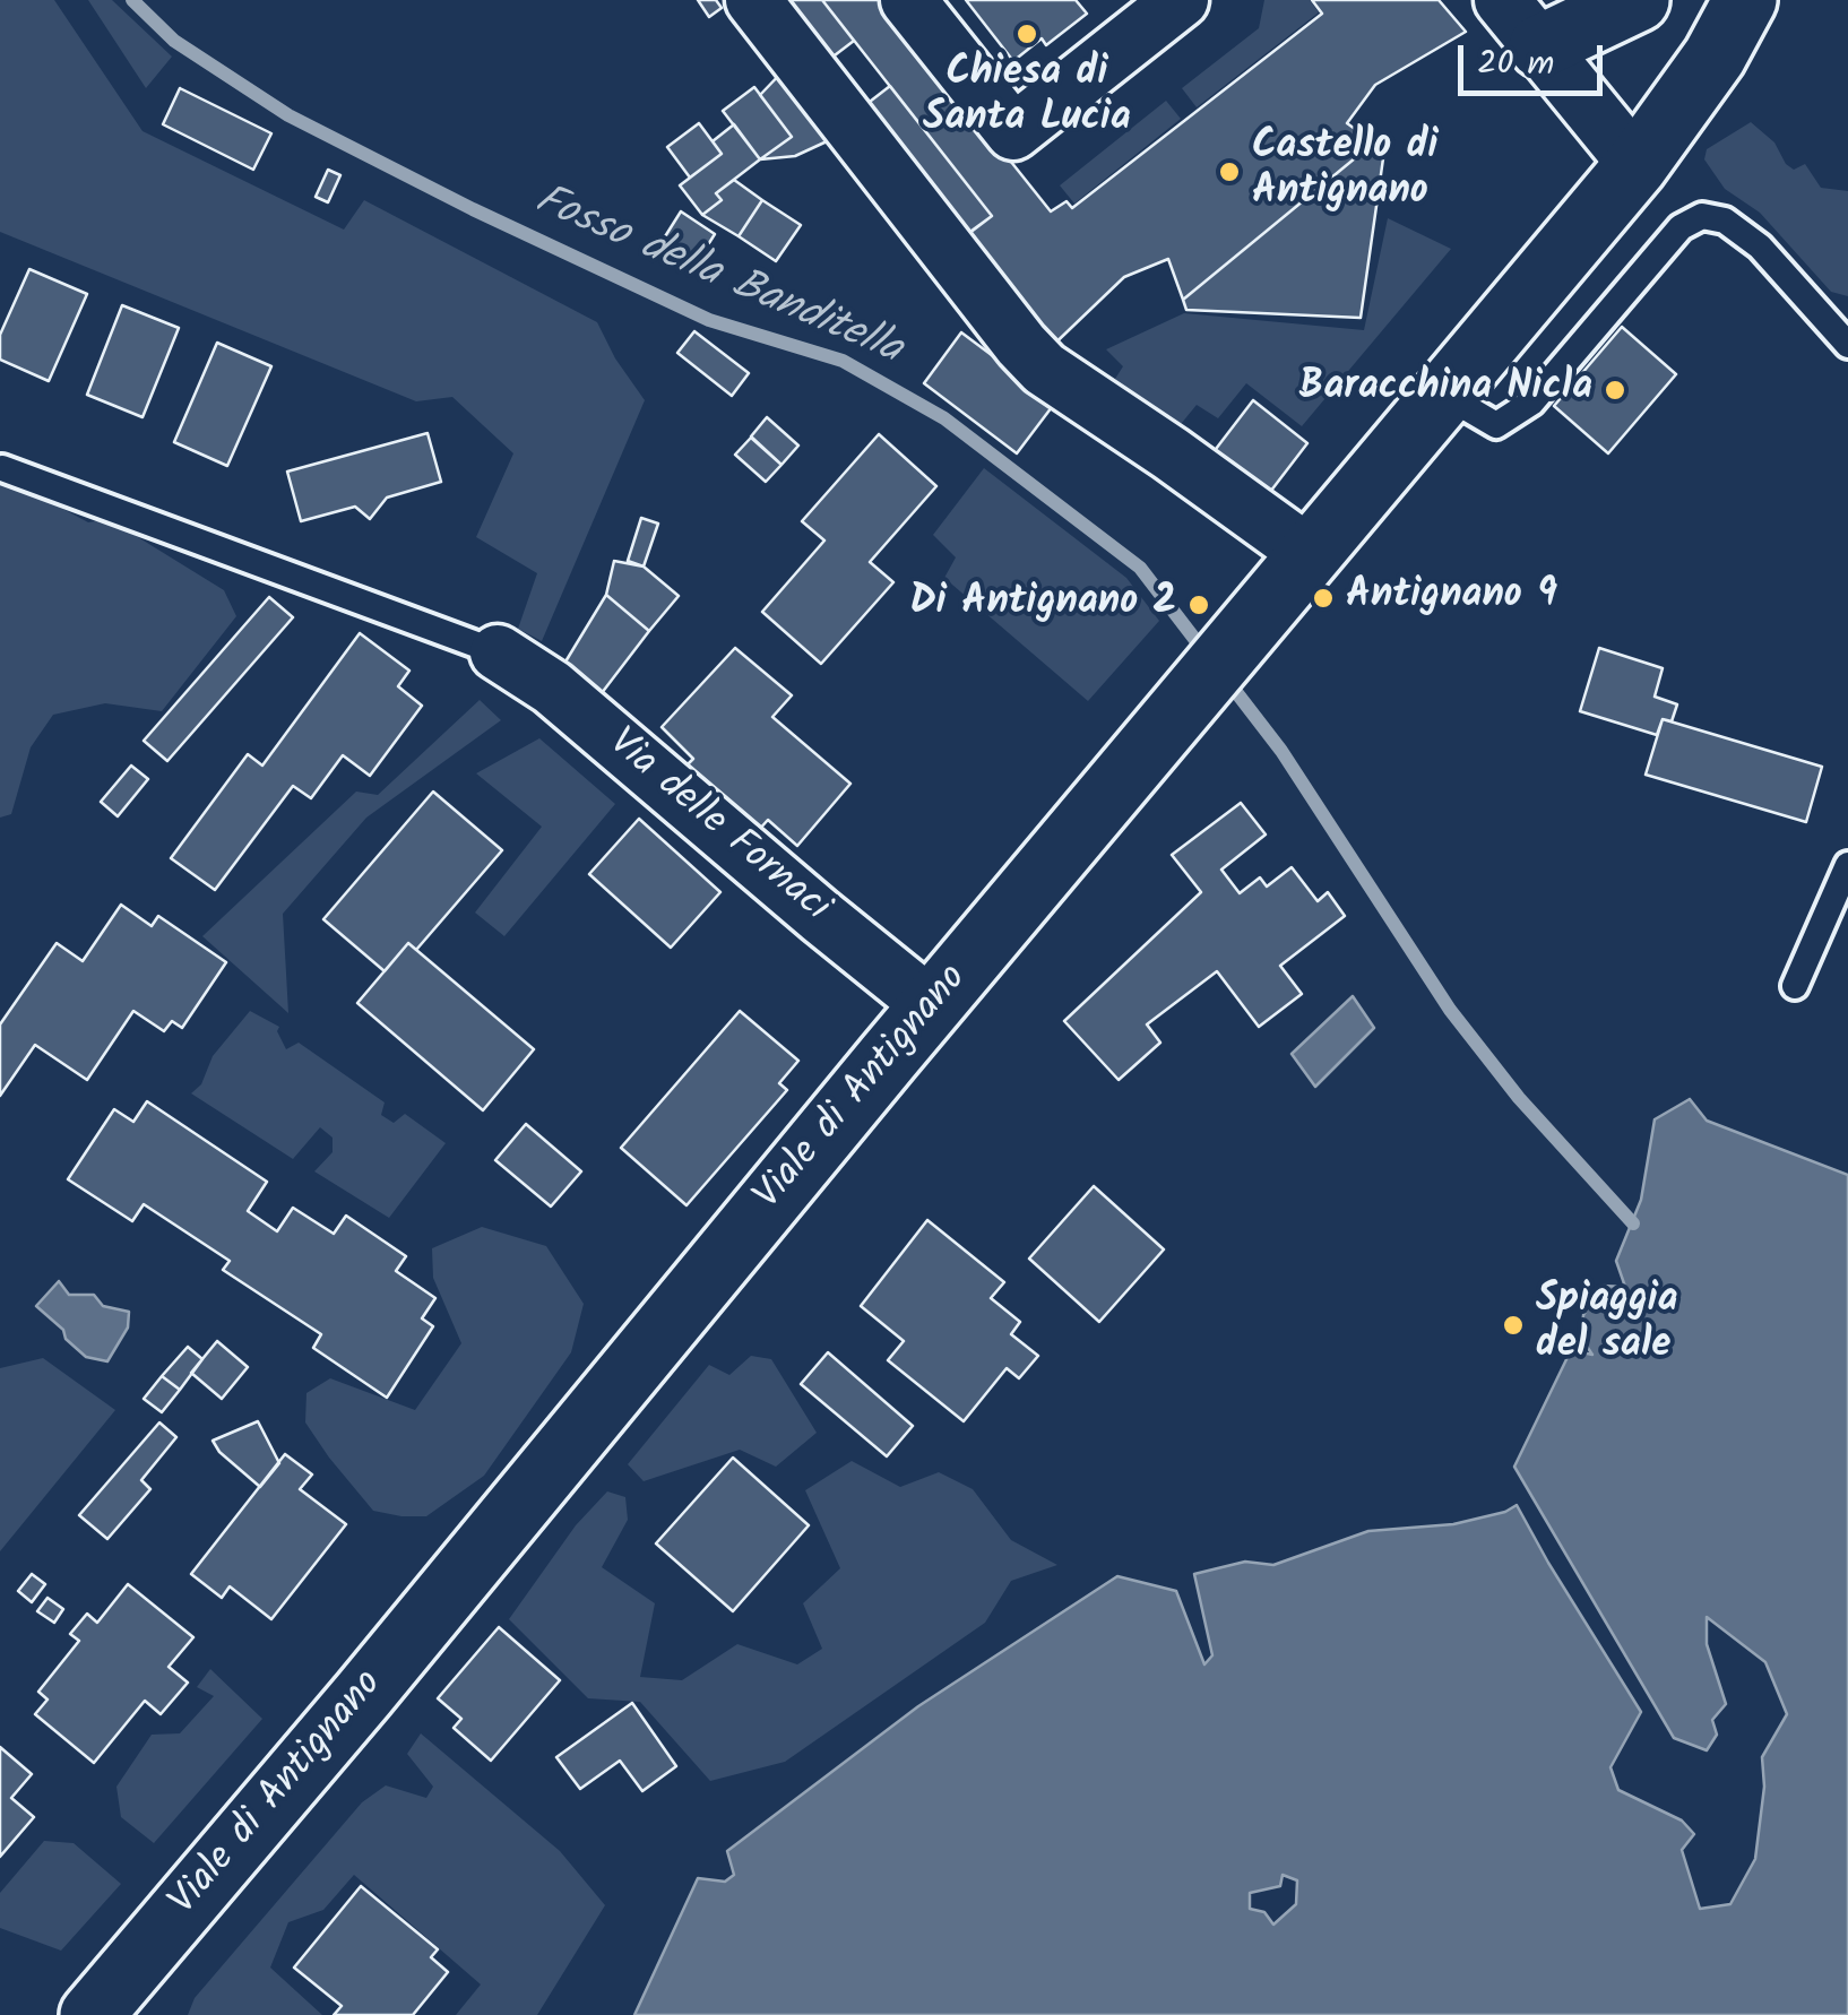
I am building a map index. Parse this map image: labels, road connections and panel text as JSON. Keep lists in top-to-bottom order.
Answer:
{
  "streets": {
    "main road": ["Viale di Antignano"],
    "street": ["Via delle Fornaci"]
  },
  "crossings": [
    ["Via delle Fornaci", "Viale di Antignano"]
  ],
  "water": ["Fosso della Banditella"],
  "places": [
    "Chiesa di Santa Lucia",
    "Castello di Antignano",
    "Baracchina Nicla",
    "Antignano 9",
    "Di Antignano 2",
    "Spiaggia del sale"
  ],
  "scale_bar": "20 m"
}
